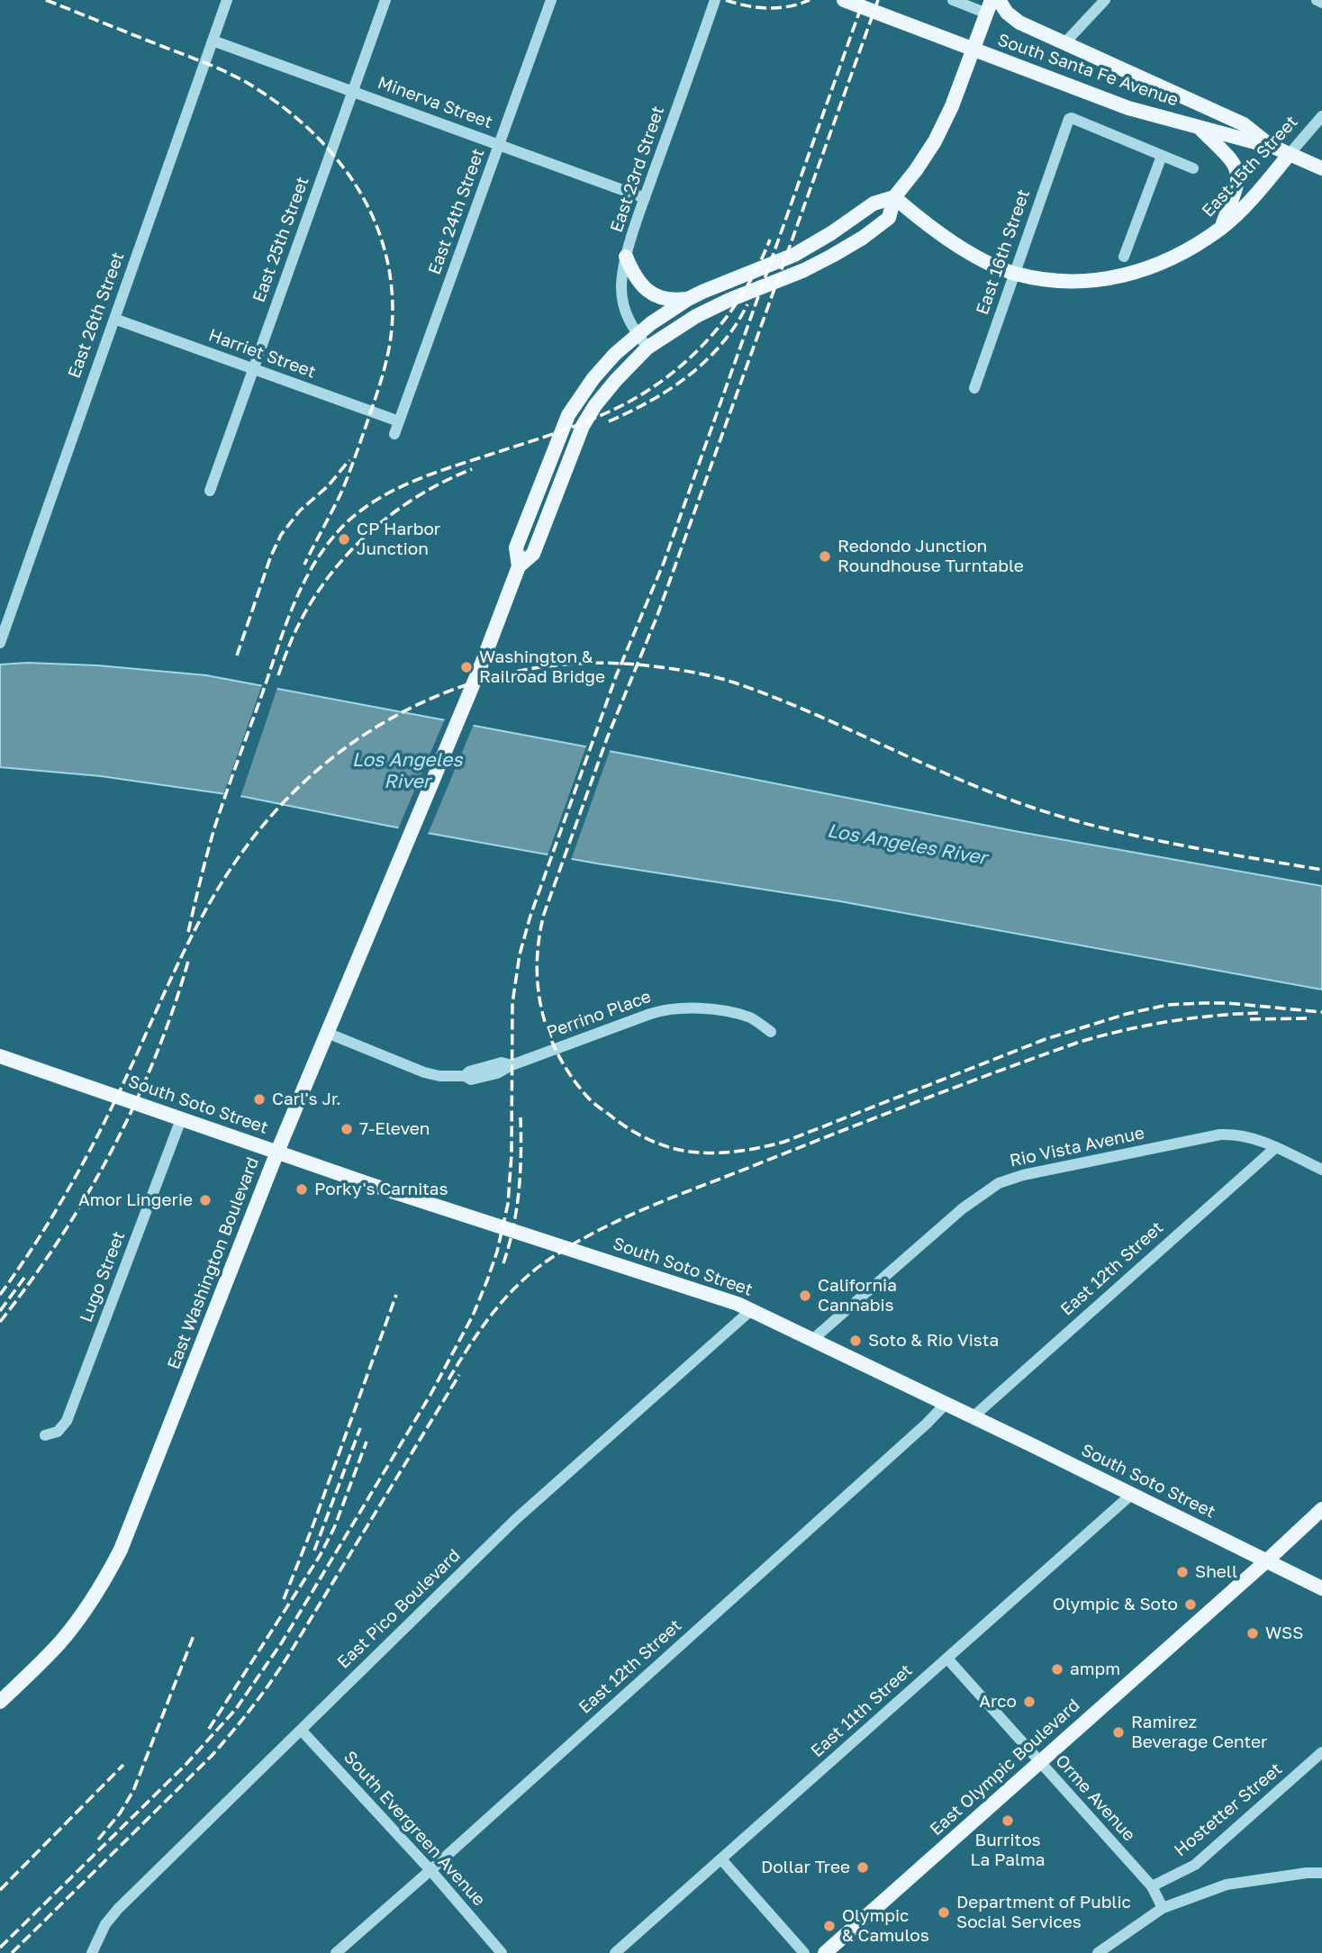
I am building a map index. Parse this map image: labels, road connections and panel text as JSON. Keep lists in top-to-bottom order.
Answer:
{
  "streets": {
    "main road": [
      "South Santa Fe Avenue",
      "East 15th Street",
      "South Soto Street",
      "East Washington Boulevard",
      "East Olympic Boulevard"
    ],
    "street": [
      "Minerva Street",
      "East 23rd Street",
      "East 24th Street",
      "East 25th Street",
      "East 16th Street",
      "East 26th Street",
      "Harriet Street",
      "Perrino Place",
      "Rio Vista Avenue",
      "East 12th Street",
      "Lugo Street",
      "East Pico Boulevard",
      "East 11th Street",
      "Orme Avenue",
      "Hostetter Street",
      "South Evergreen Avenue"
    ]
  },
  "crossings": [
    ["South Santa Fe Avenue", "East 15th Street"],
    ["South Santa Fe Avenue", "East Washington Boulevard"],
    ["Minerva Street", "East 23rd Street"],
    ["Minerva Street", "East 24th Street"],
    ["Minerva Street", "East 25th Street"],
    ["Minerva Street", "East 26th Street"],
    ["East 15th Street", "East 16th Street"],
    ["East 15th Street", "East Washington Boulevard"],
    ["East 23rd Street", "East Washington Boulevard"],
    ["East 24th Street", "Harriet Street"],
    ["East 25th Street", "Harriet Street"],
    ["East 26th Street", "Harriet Street"],
    ["Perrino Place", "East Washington Boulevard"],
    ["South Soto Street", "Rio Vista Avenue"],
    ["South Soto Street", "East Washington Boulevard"],
    ["South Soto Street", "East 12th Street"],
    ["South Soto Street", "Lugo Street"],
    ["South Soto Street", "East Pico Boulevard"],
    ["South Soto Street", "East 11th Street"],
    ["South Soto Street", "East Olympic Boulevard"],
    ["Rio Vista Avenue", "East 12th Street"],
    ["East 12th Street", "South Evergreen Avenue"],
    ["East Pico Boulevard", "South Evergreen Avenue"],
    ["East 11th Street", "Orme Avenue"],
    ["East Olympic Boulevard", "Orme Avenue"],
    ["Orme Avenue", "Hostetter Street"]
  ],
  "water": ["Los Angeles River"],
  "places": [
    "CP Harbor Junction",
    "Redondo Junction Roundhouse Turntable",
    "Washington & Railroad Bridge",
    "Carl's Jr.",
    "7-Eleven",
    "Porky's Carnitas",
    "Amor Lingerie",
    "California Cannabis",
    "Soto & Rio Vista",
    "Shell",
    "Olympic & Soto",
    "WSS",
    "ampm",
    "Arco",
    "Ramirez Beverage Center",
    "Burritos La Palma",
    "Dollar Tree",
    "Department of Public Social Services",
    "Olympic & Camulos"
  ]
}
